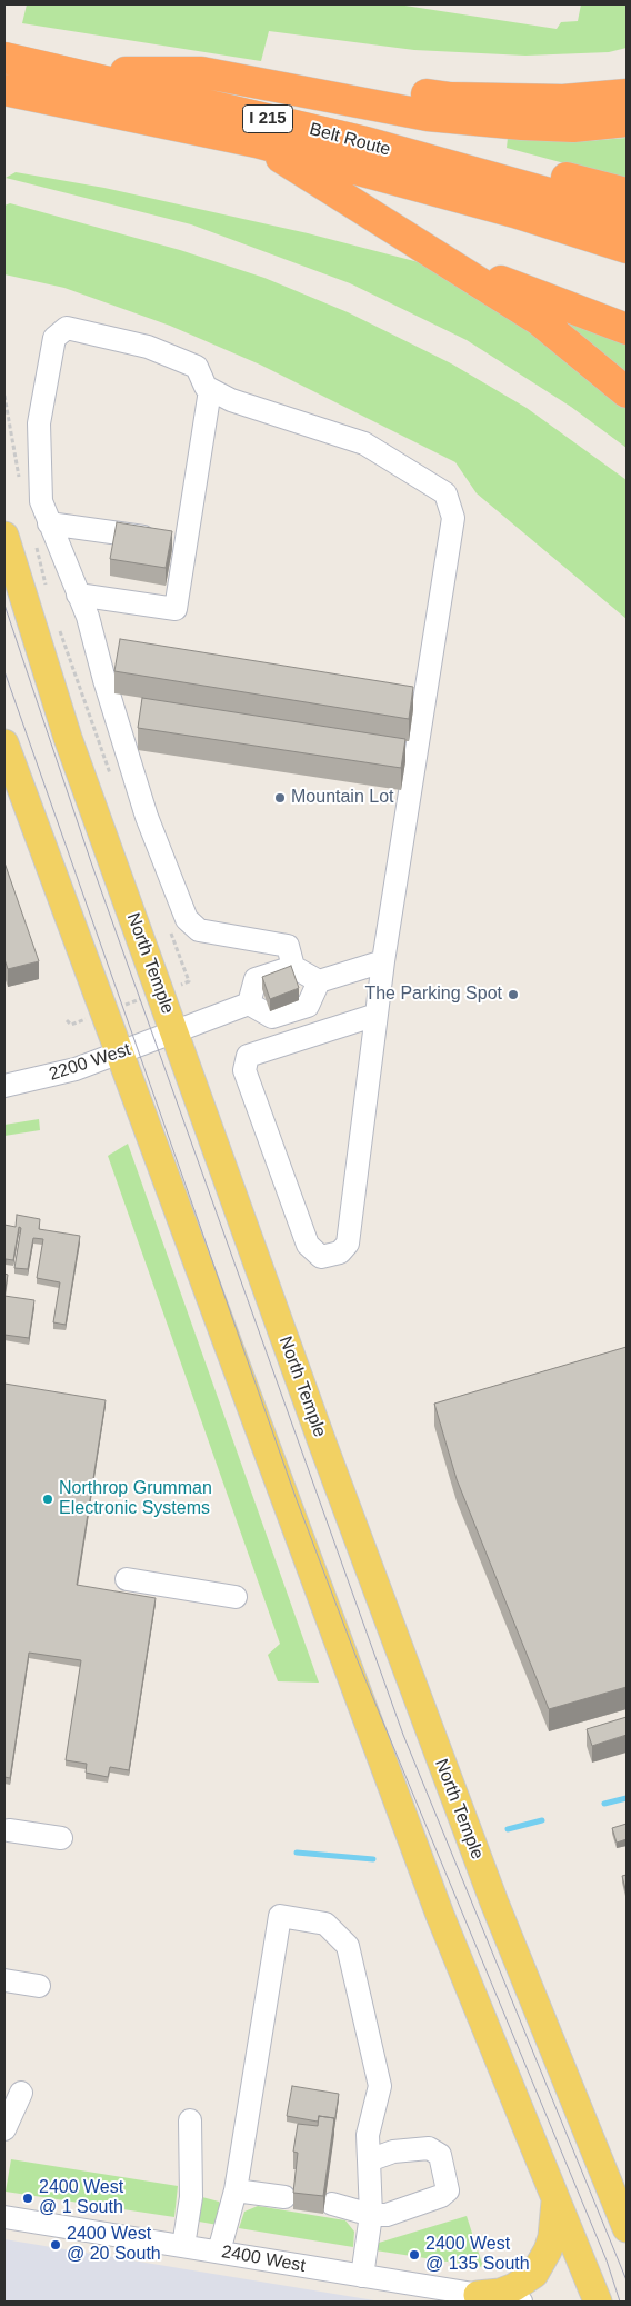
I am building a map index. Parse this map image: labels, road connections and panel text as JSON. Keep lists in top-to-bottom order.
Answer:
{
  "streets": {
    "highway": ["I 215", "Belt Route"],
    "main road": ["North Temple"],
    "street": ["2200 West", "2400 West"]
  },
  "crossings": [
    ["North Temple", "2200 West"]
  ],
  "places": [
    "Mountain Lot",
    "The Parking Spot",
    "Northrop Grumman Electronic Systems",
    "2400 West @ 1 South",
    "2400 West @ 20 South",
    "2400 West @ 135 South"
  ]
}
